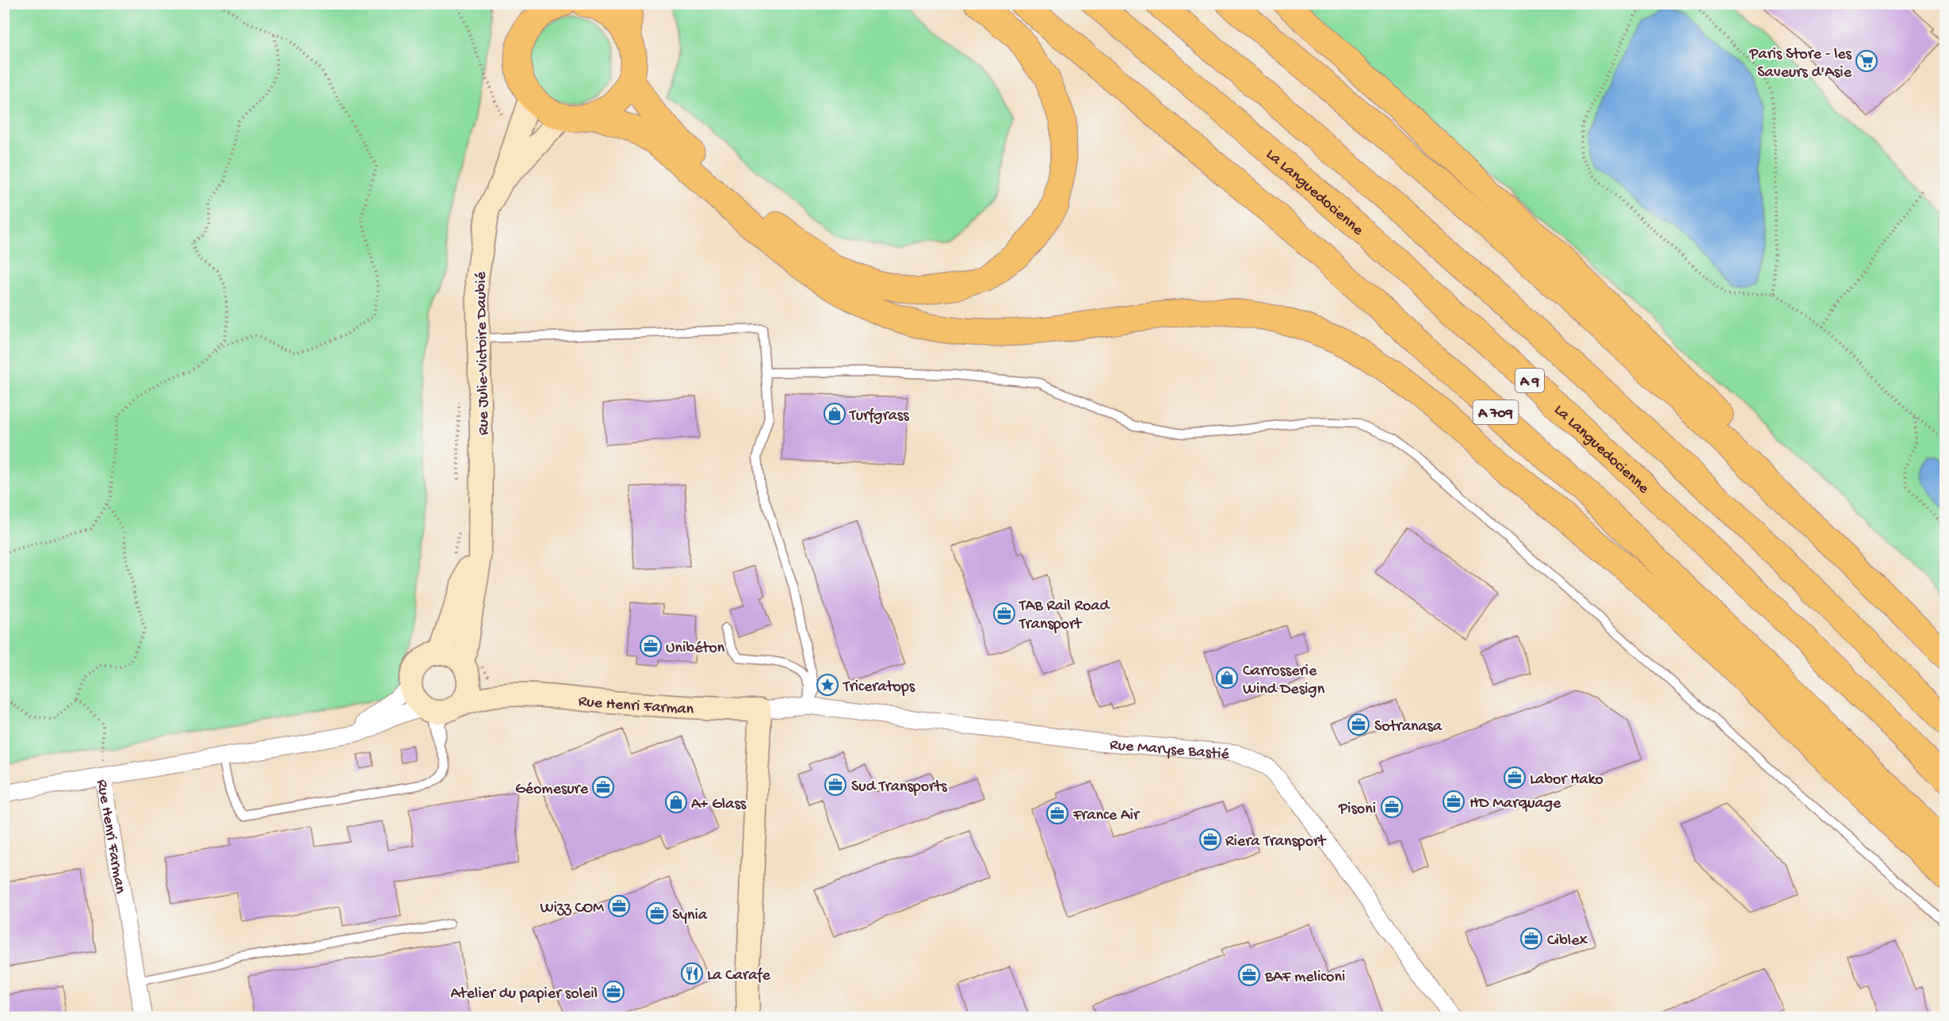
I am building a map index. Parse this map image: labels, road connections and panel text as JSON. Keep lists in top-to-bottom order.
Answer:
{
  "streets": {
    "main road": ["La Languedocienne", "A 9", "A 709"],
    "street": ["Rue Julie-Victoire Daubié", "Rue Henri Farman", "Rue Maryse Bastié"]
  },
  "crossings": [
    ["Rue Julie-Victoire Daubié", "Rue Henri Farman"],
    ["Rue Henri Farman", "Rue Maryse Bastié"]
  ],
  "places": {
    "supermarket": ["Paris Store - les Saveurs d'Asie"],
    "shop": ["Turfgrass", "Carrosserie Wind Design", "A+ Glass"],
    "office": [
      "TAB Rail Road Transport",
      "Unibéton",
      "Sotranasa",
      "Labor Hako",
      "Sud Transports",
      "Géomesure",
      "HD Marquage",
      "Pisoni",
      "France Air",
      "Riera Transport",
      "Wizz COM",
      "Synia",
      "Ciblex",
      "BAF meliconi",
      "Atelier du papier soleil"
    ],
    "place": ["Triceratops"],
    "restaurant": ["La Carafe"]
  }
}
